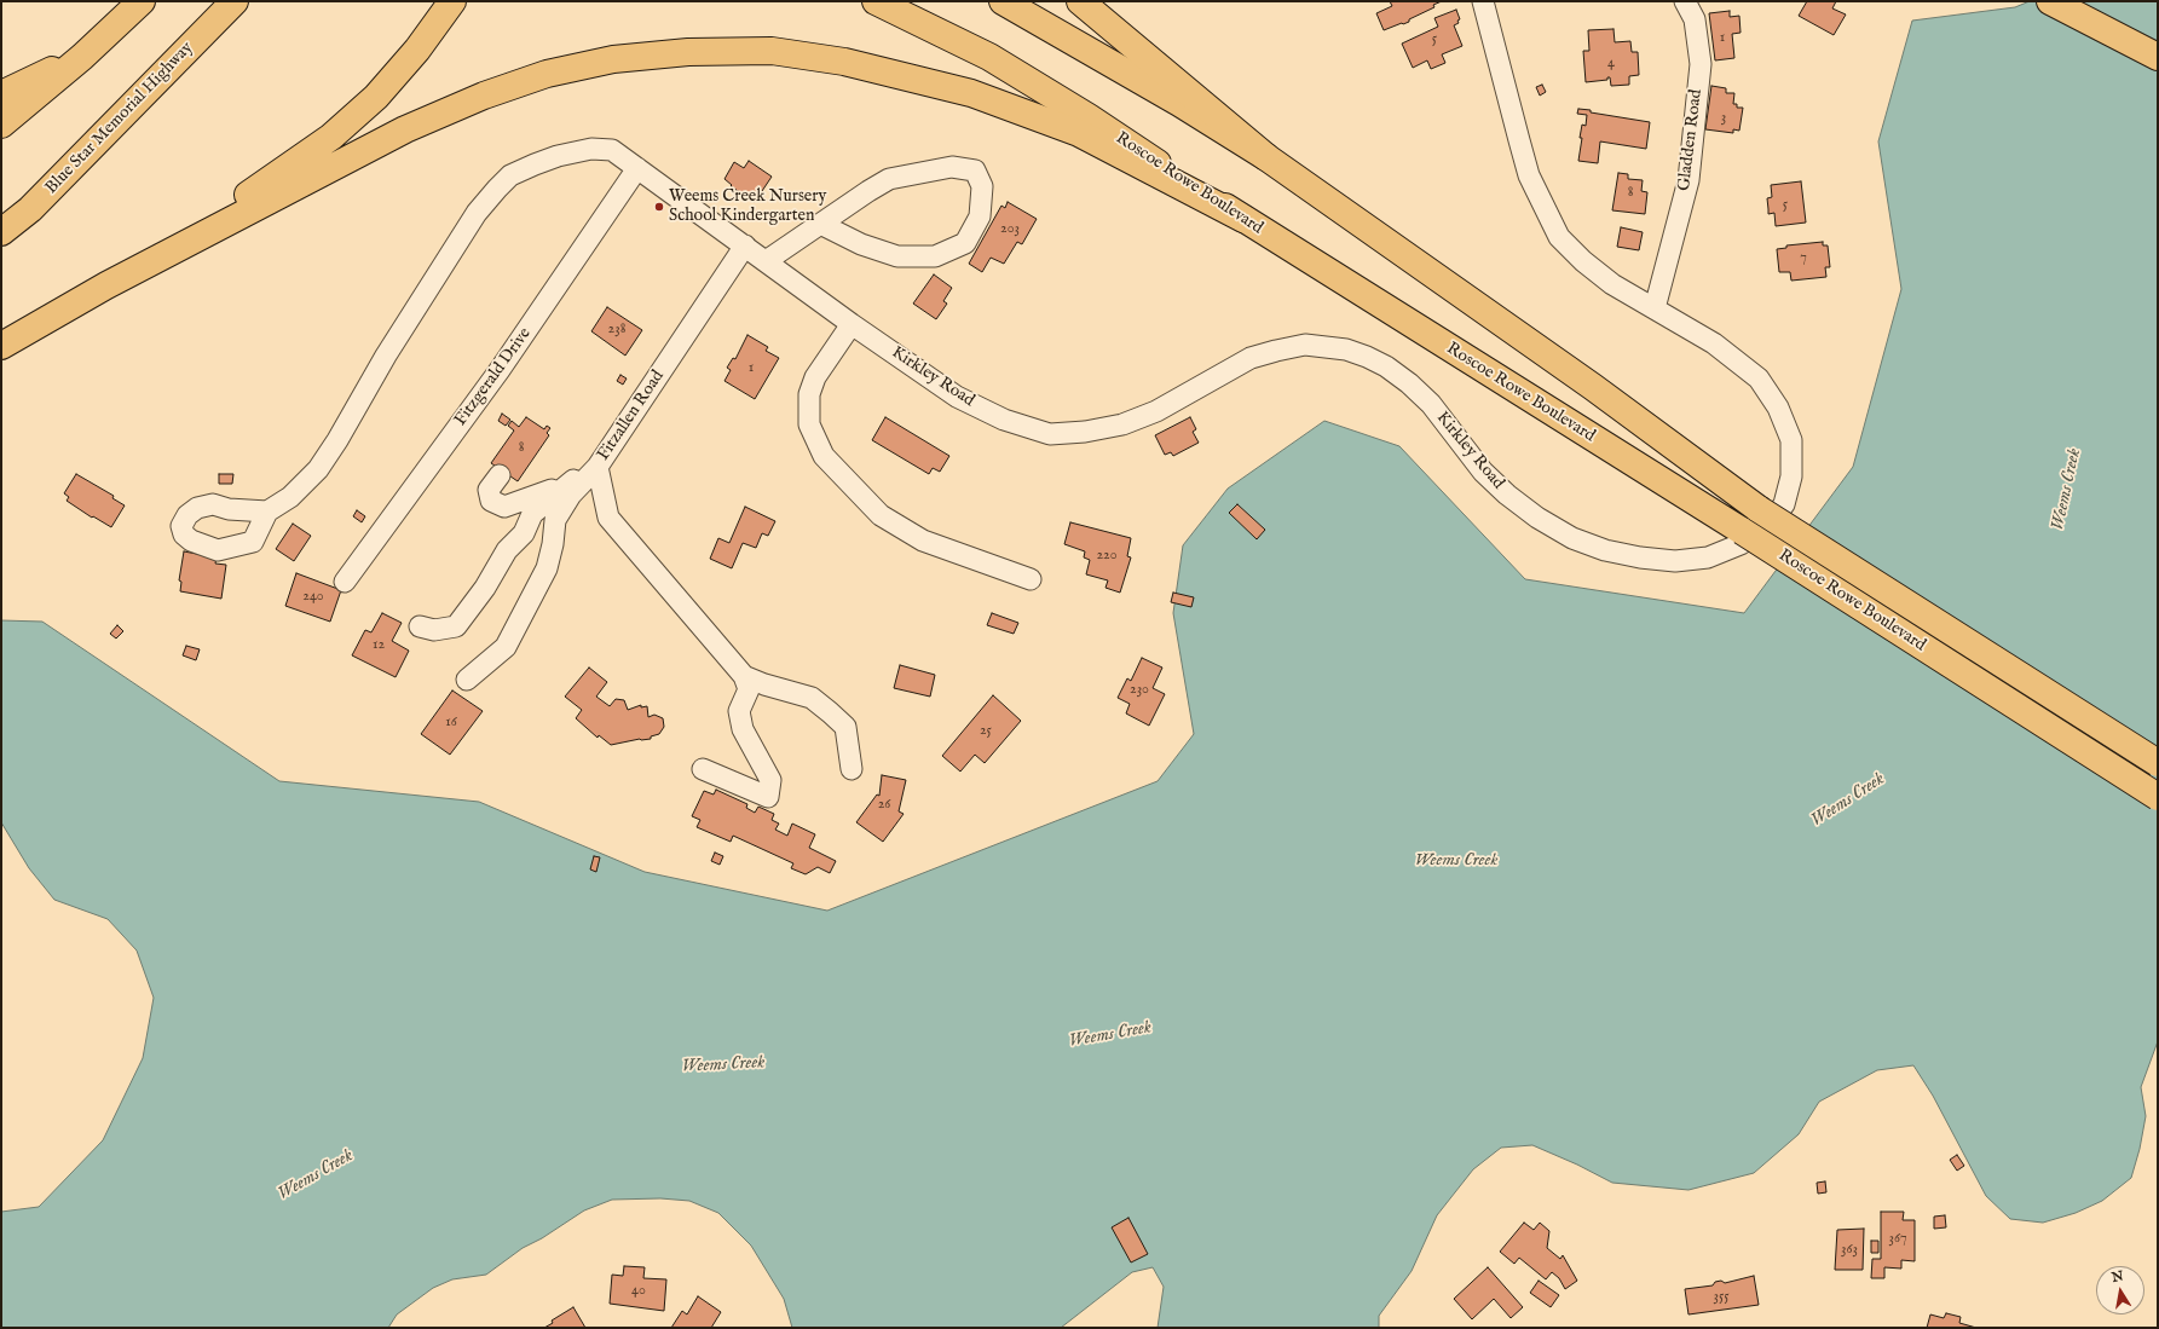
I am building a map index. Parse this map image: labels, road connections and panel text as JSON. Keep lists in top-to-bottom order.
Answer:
{
  "streets": {
    "main road": ["Blue Star Memorial Highway", "Roscoe Rowe Boulevard"],
    "street": [
      "Gladden Road",
      "Fitzgerald Drive",
      "Kirkley Road",
      "Fitzallen Road"
    ]
  },
  "crossings": [
    ["Gladden Road", "Kirkley Road"],
    ["Fitzgerald Drive", "Kirkley Road"],
    ["Kirkley Road", "Fitzallen Road"]
  ],
  "water": ["Weems Creek"],
  "places": ["Weems Creek Nursery School Kindergarten"],
  "house_numbers": [
    "1",
    "5",
    "4",
    "3",
    "8",
    "5",
    "203",
    "7",
    "238",
    "1",
    "8",
    "220",
    "240",
    "12",
    "230",
    "16",
    "25",
    "26",
    "367",
    "363",
    "40",
    "355"
  ],
  "north": "top"
}
